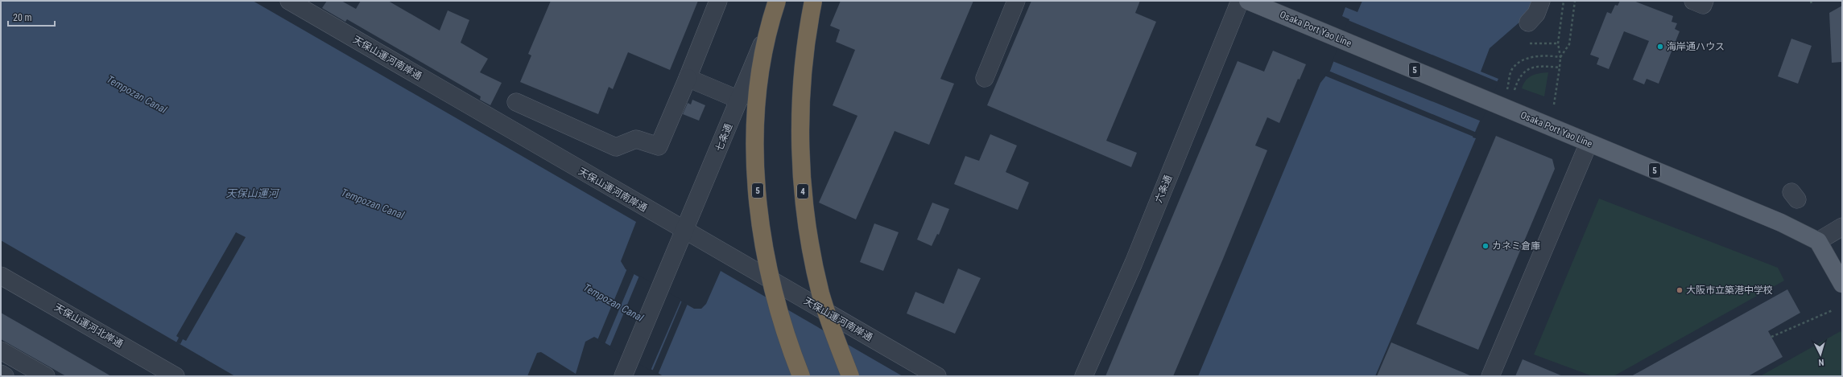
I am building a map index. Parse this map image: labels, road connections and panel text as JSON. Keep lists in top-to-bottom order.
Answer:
{
  "streets": {
    "highway": ["5", "4"],
    "main road": ["Osaka Port Yao Line"],
    "street": [
      "天保山運河南岸通",
      "七条通",
      "六条通",
      "天保山運河北岸通"
    ]
  },
  "crossings": [
    ["天保山運河南岸通", "七条通"],
    ["5", "七条通"]
  ],
  "water": ["Tempozan Canal", "天保山運河"],
  "places": ["海岸通ハウス", "カネミ倉庫", "大阪市立築港中学校"],
  "scale_bar": "20 m",
  "north": "bottom"
}
